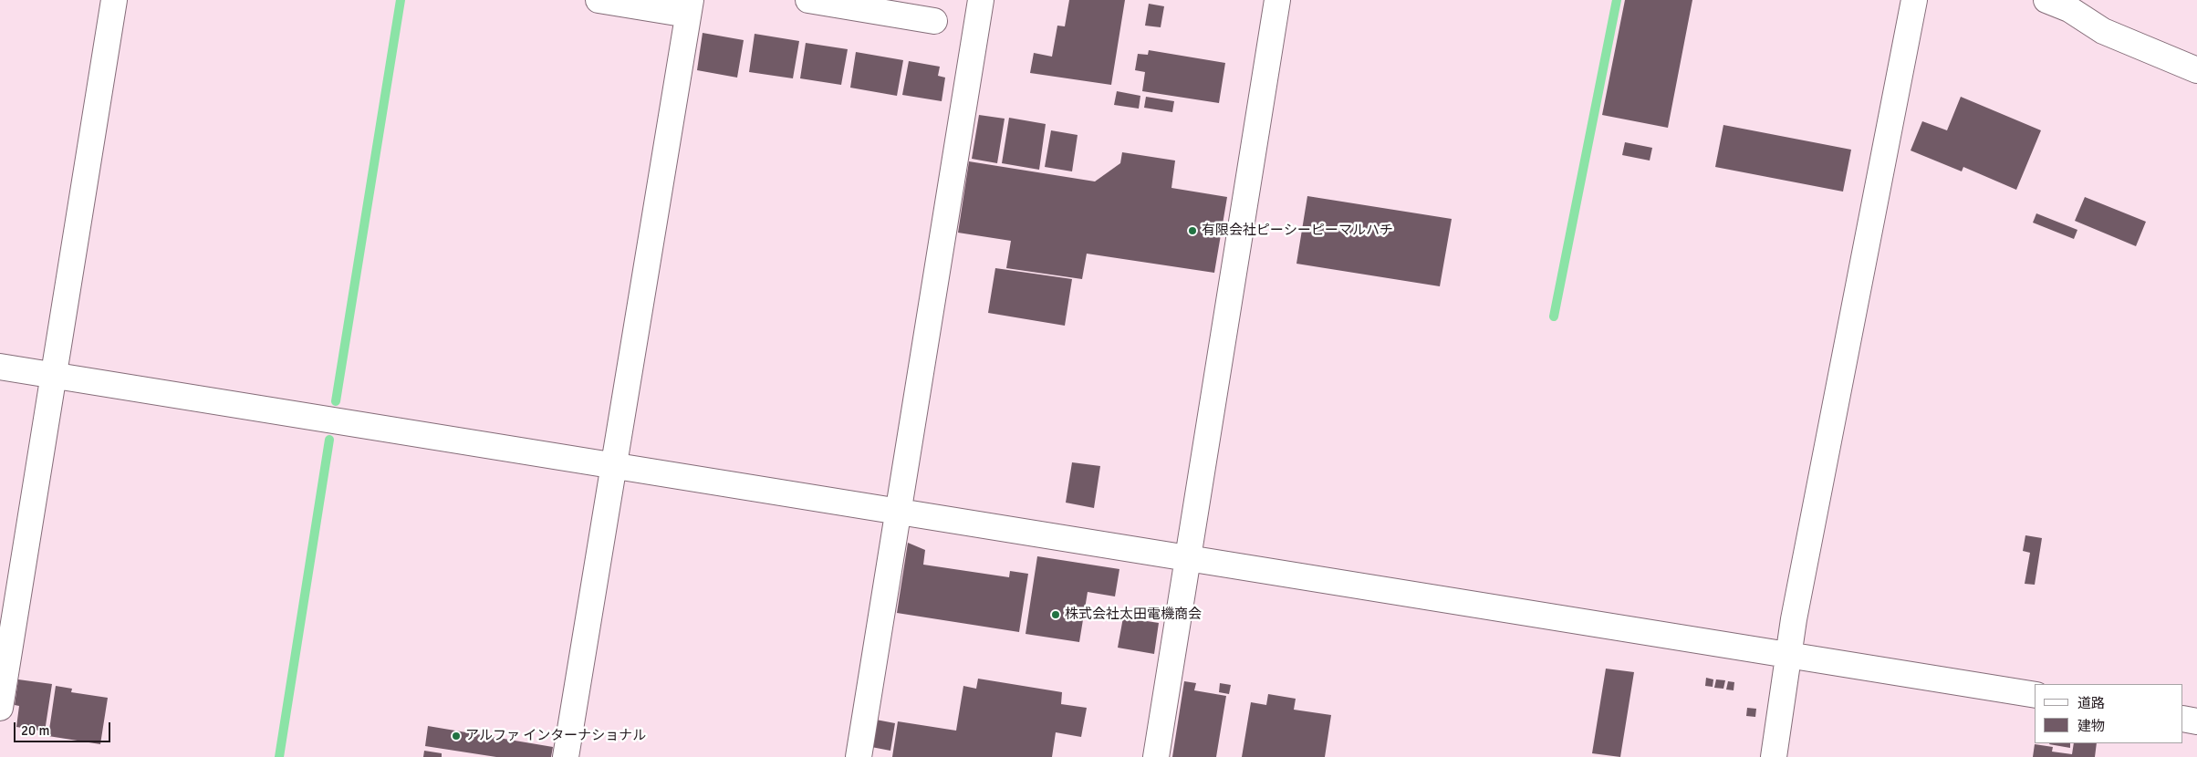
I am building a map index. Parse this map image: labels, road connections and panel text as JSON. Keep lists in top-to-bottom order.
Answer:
{
  "places": ["有限会社ピーシーピーマルハチ", "株式会社太田電機商会", "アルファ インターナショナル"],
  "legend": ["道路", "建物"],
  "scale_bar": "20 m"
}
